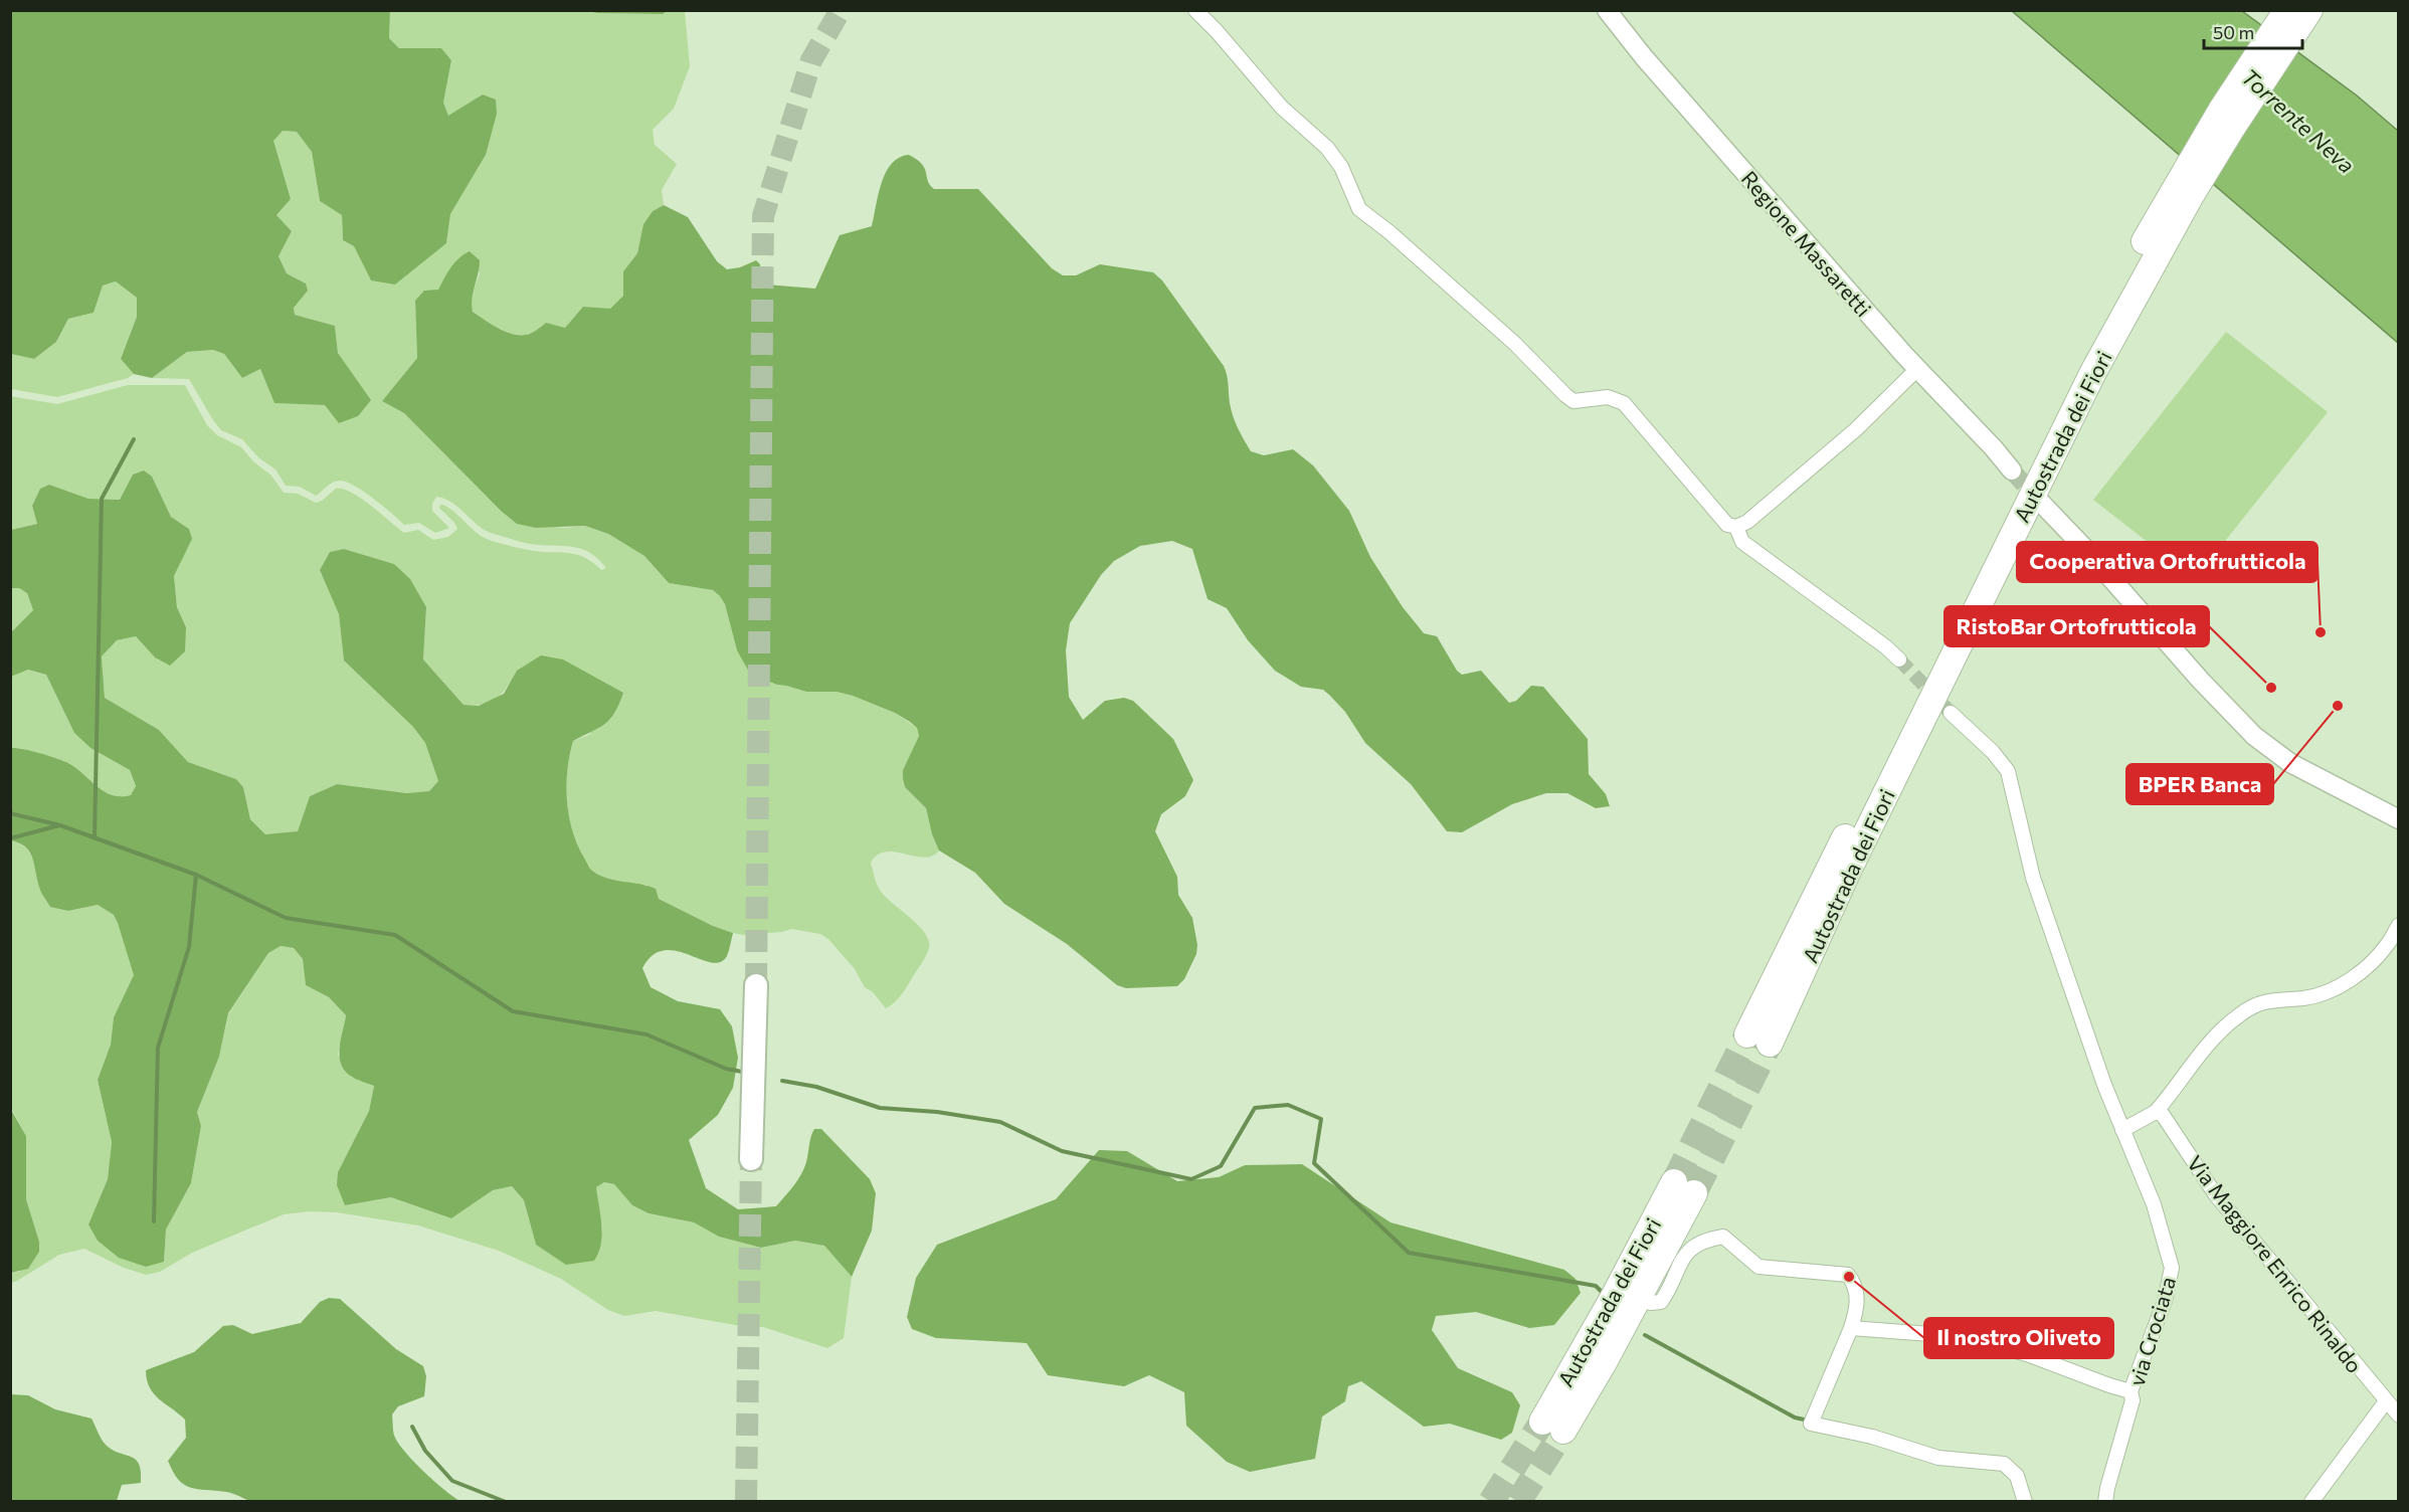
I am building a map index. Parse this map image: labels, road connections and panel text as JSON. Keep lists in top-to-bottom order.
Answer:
{
  "streets": {
    "highway": ["Autostrada dei Fiori"],
    "street": ["Regione Massaretti", "Via Maggiore Enrico Rinaldo", "via Crociata"]
  },
  "water": ["Torrente Neva"],
  "places": [
    "Cooperativa Ortofrutticola",
    "RistoBar Ortofrutticola",
    "BPER Banca",
    "Il nostro Oliveto"
  ],
  "scale_bar": "50 m"
}
